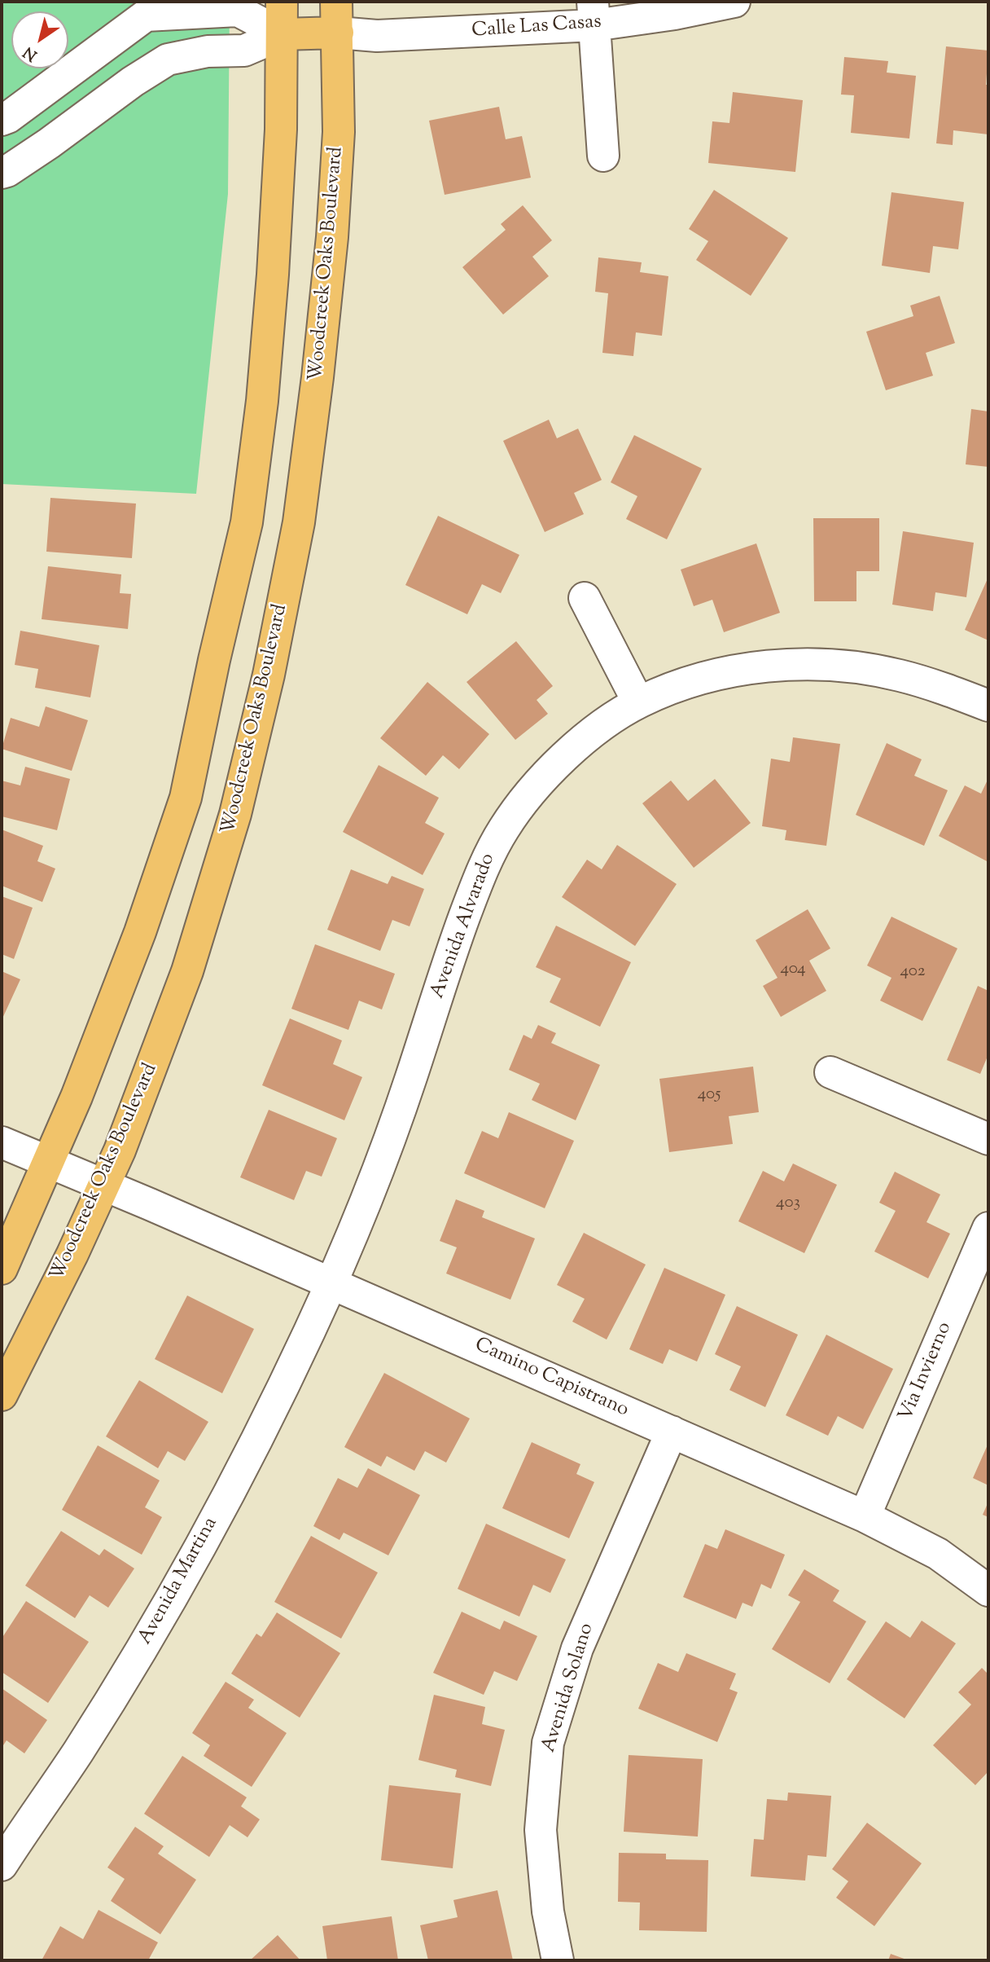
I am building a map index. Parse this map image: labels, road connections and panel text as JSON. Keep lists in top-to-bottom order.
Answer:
{
  "streets": {
    "main road": ["Woodcreek Oaks Boulevard"],
    "street": [
      "Calle Las Casas",
      "Avenida Alvarado",
      "Via Invierno",
      "Camino Capistrano",
      "Avenida Martina",
      "Avenida Solano"
    ]
  },
  "crossings": [
    ["Calle Las Casas", "Woodcreek Oaks Boulevard"],
    ["Woodcreek Oaks Boulevard", "Camino Capistrano"],
    ["Avenida Alvarado", "Camino Capistrano"],
    ["Avenida Alvarado", "Avenida Martina"],
    ["Via Invierno", "Camino Capistrano"],
    ["Camino Capistrano", "Avenida Martina"],
    ["Camino Capistrano", "Avenida Solano"]
  ],
  "house_numbers": [
    "404",
    "402",
    "405",
    "403"
  ],
  "north": "bottom left"
}
